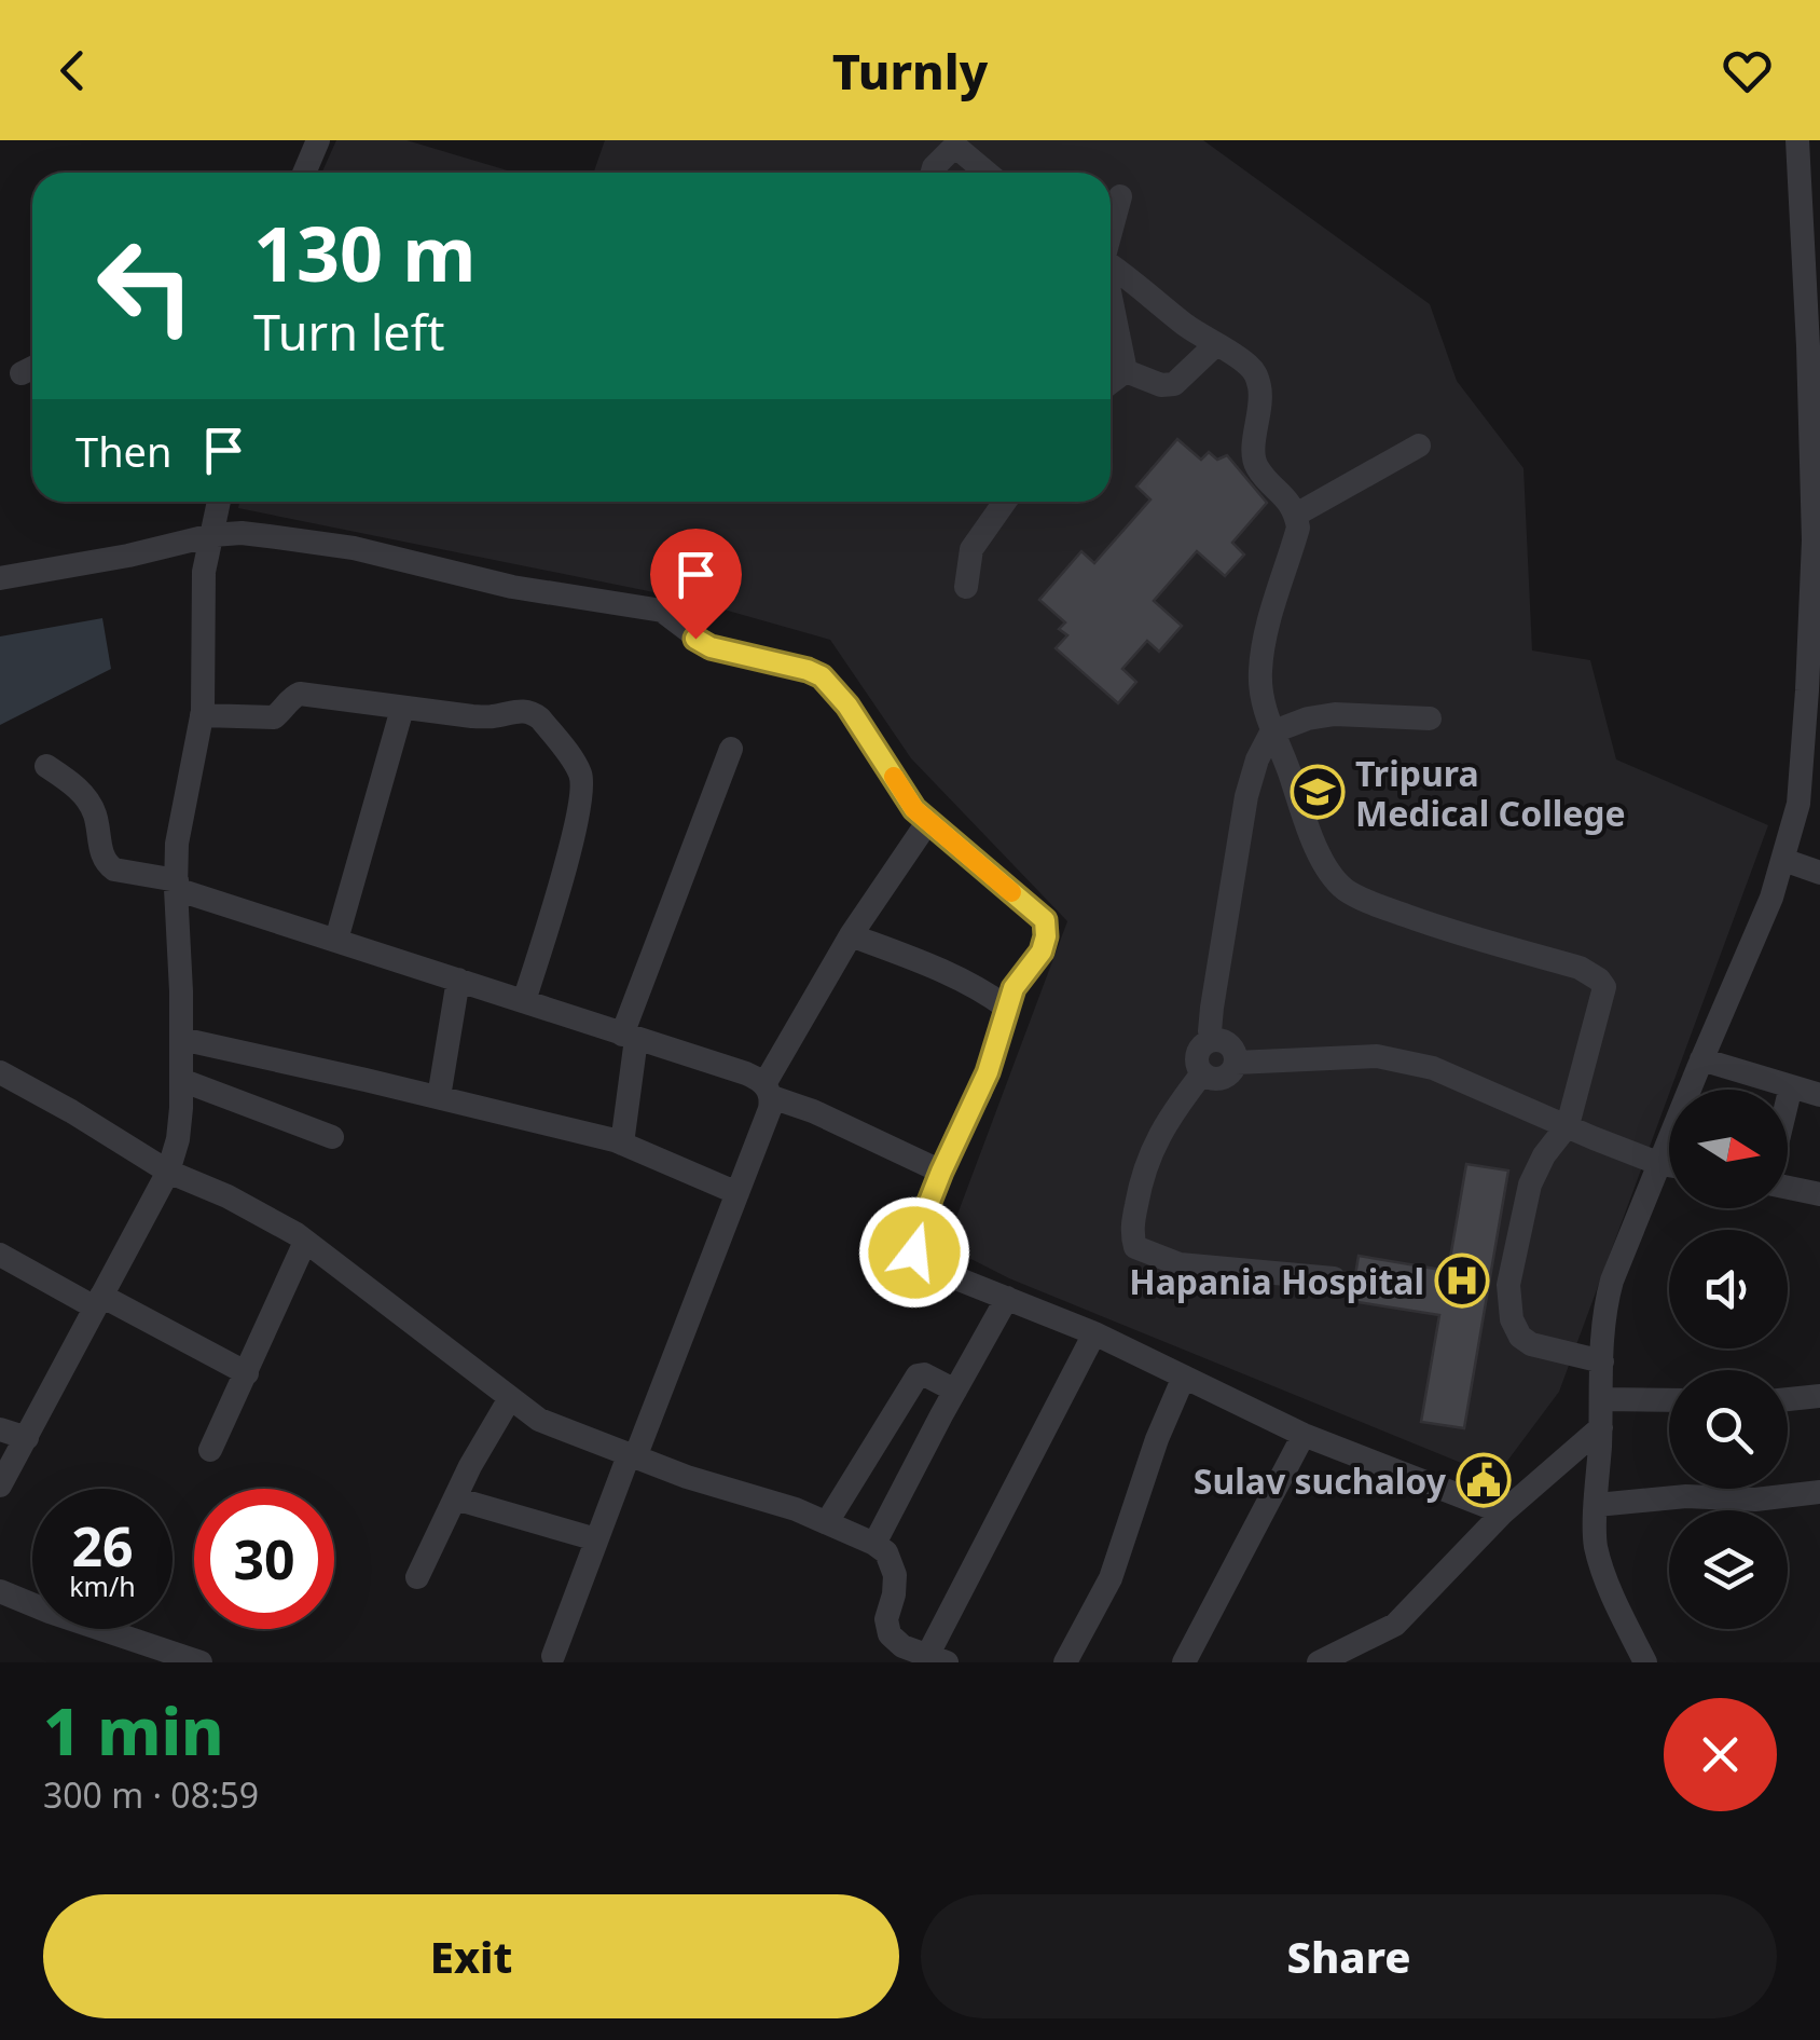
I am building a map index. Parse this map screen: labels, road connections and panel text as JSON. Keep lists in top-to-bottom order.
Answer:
{
  "places": {
    "school or university": ["Tripura Medical College"],
    "hospital": ["Hapania Hospital"],
    "public building": ["Sulav suchaloy"]
  },
  "north": "right",
  "page": {
    "header": "Turnly",
    "turn": ["130 m", "Turn left"],
    "then": "Then",
    "speed": "26 km/h",
    "limit": "30",
    "heading": ["1 min", "300 m · 08:59"],
    "buttons": ["Exit", "Share"]
  }
}
